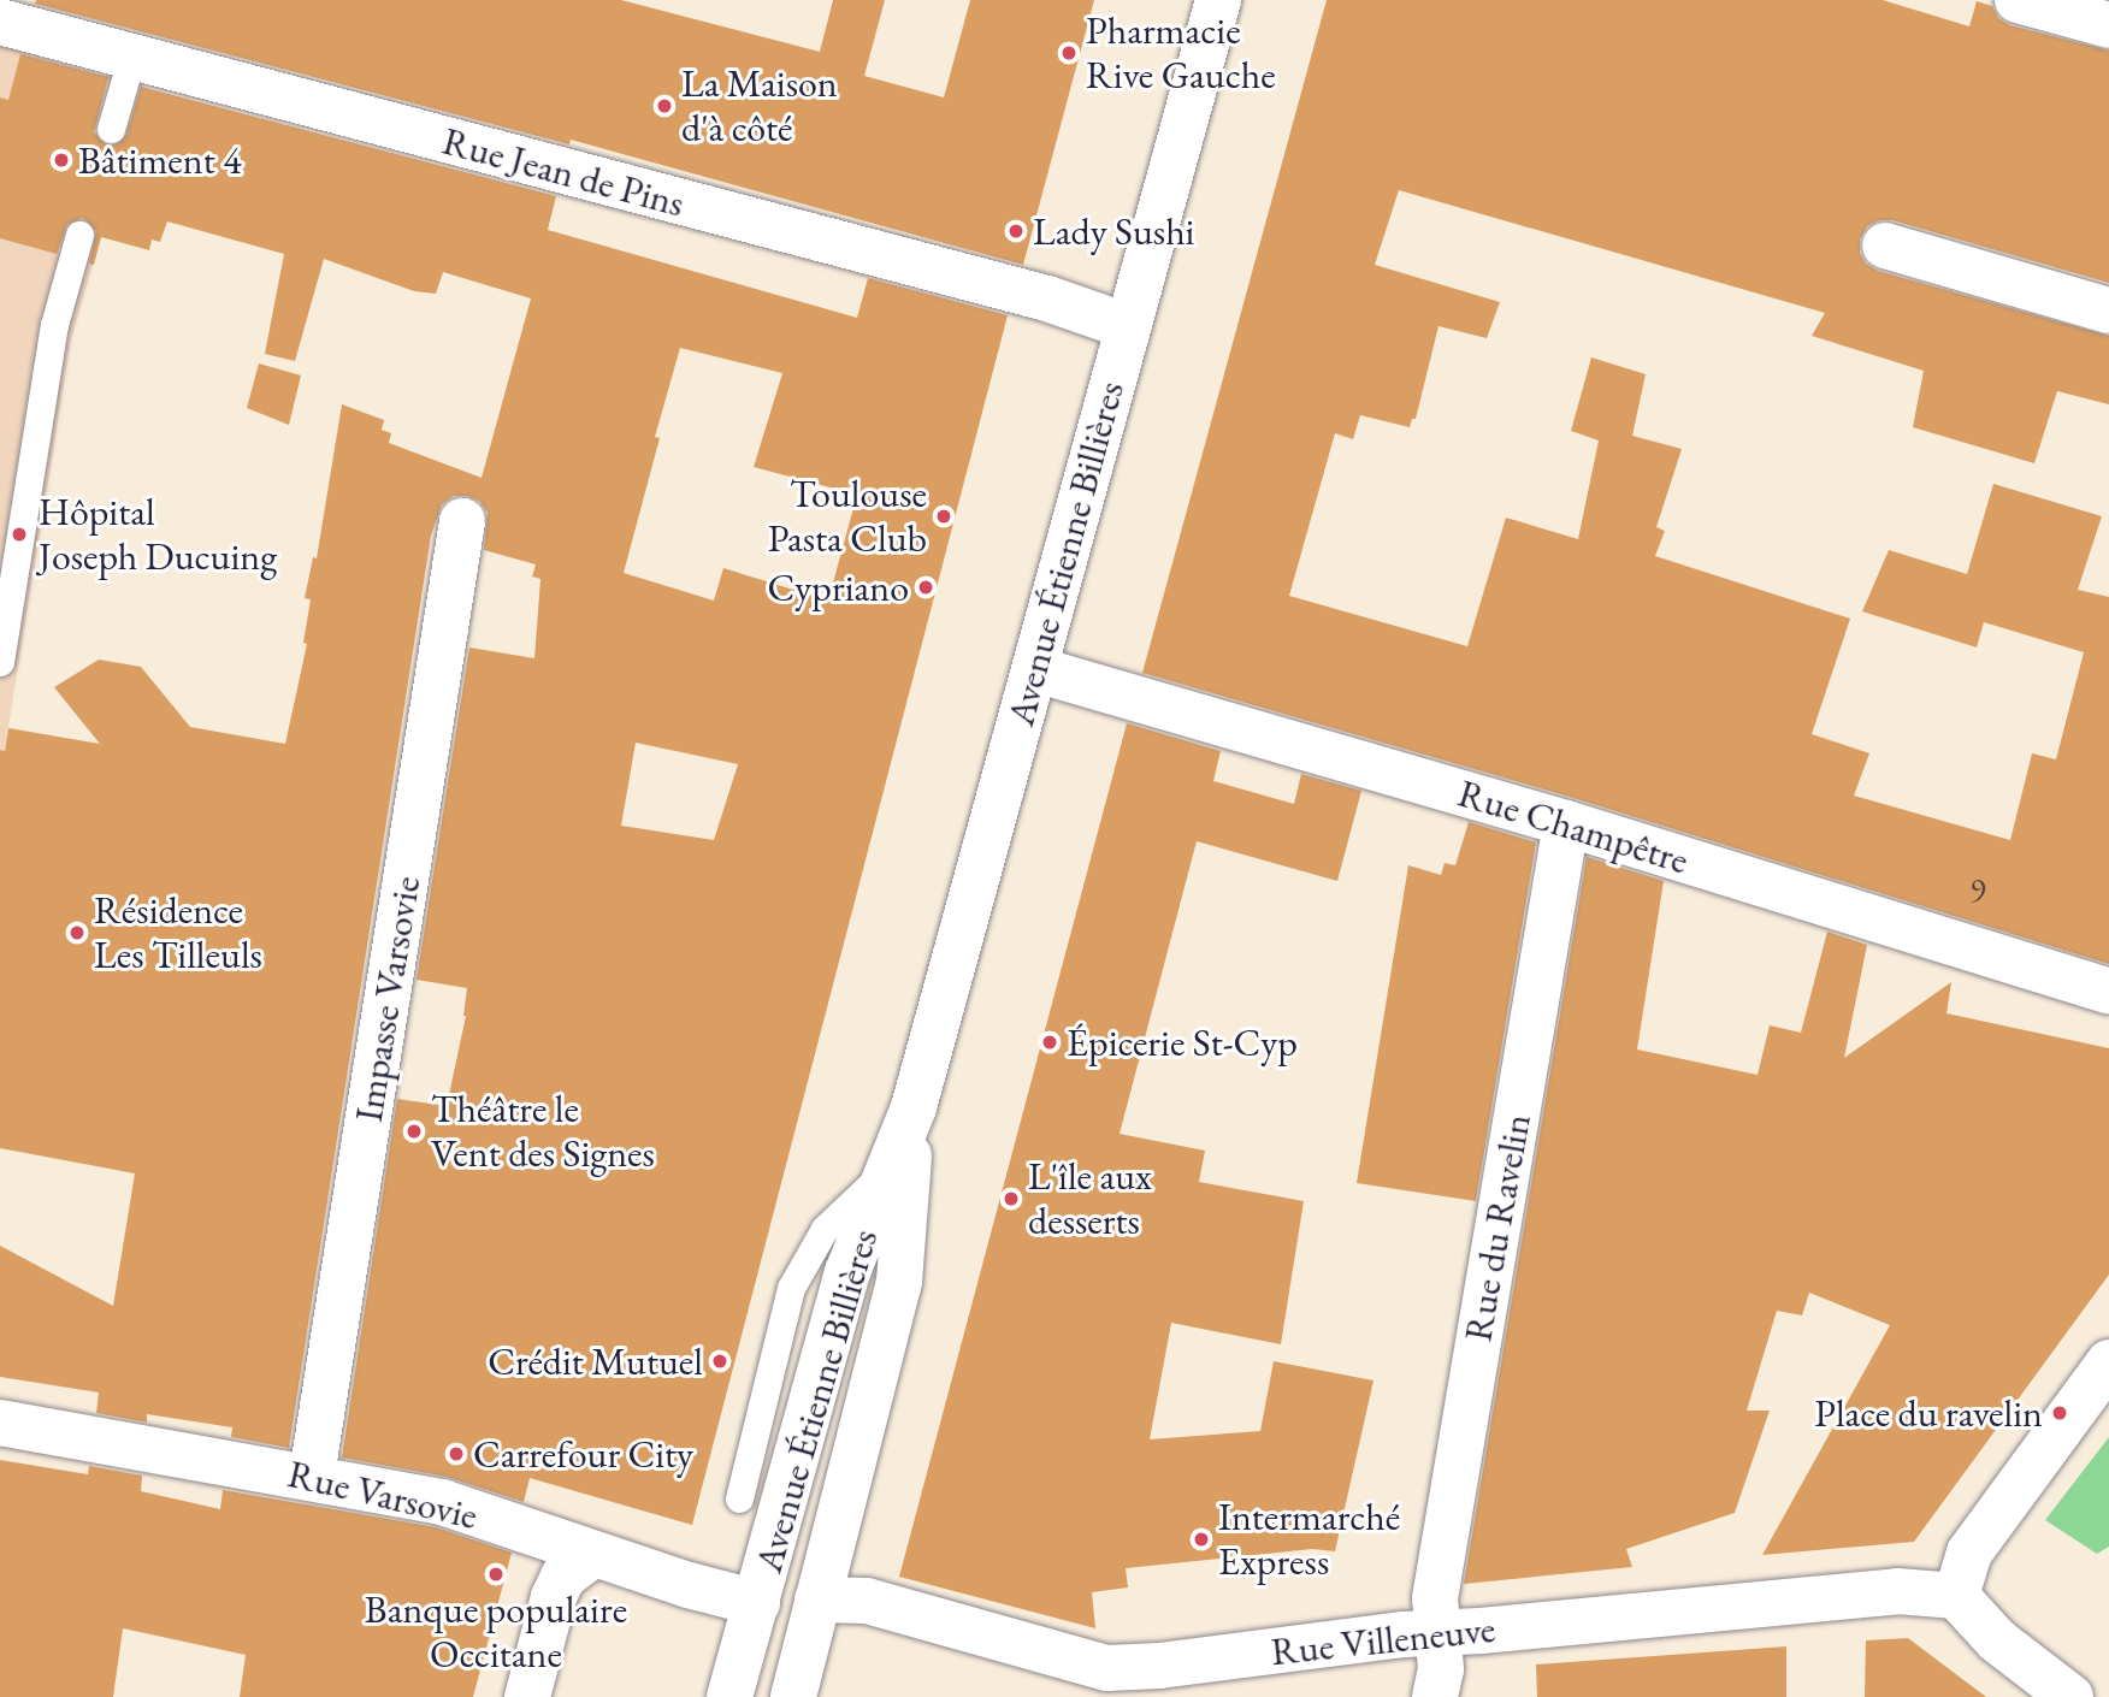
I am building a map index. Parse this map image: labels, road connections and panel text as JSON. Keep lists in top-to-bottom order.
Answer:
{
  "streets": {
    "street": [
      "Rue Jean de Pins",
      "Avenue Étienne Billières",
      "Rue Champêtre",
      "Impasse Varsovie",
      "Rue du Ravelin",
      "Rue Varsovie",
      "Rue Villeneuve"
    ]
  },
  "crossings": [
    ["Rue Jean de Pins", "Avenue Étienne Billières"],
    ["Avenue Étienne Billières", "Rue Champêtre"],
    ["Avenue Étienne Billières", "Rue Varsovie"],
    ["Avenue Étienne Billières", "Rue Villeneuve"],
    ["Rue Champêtre", "Rue du Ravelin"],
    ["Impasse Varsovie", "Rue Varsovie"],
    ["Rue du Ravelin", "Rue Villeneuve"]
  ],
  "places": [
    "Pharmacie Rive Gauche",
    "La Maison d'à côté",
    "Bâtiment 4",
    "Lady Sushi",
    "Toulouse Pasta Club",
    "Hôpital Joseph Ducuing",
    "Cypriano",
    "Résidence Les Tilleuls",
    "Épicerie St-Cyp",
    "Théâtre le Vent des Signes",
    "L'île aux desserts",
    "Crédit Mutuel",
    "Place du ravelin",
    "Carrefour City",
    "Intermarché Express",
    "Banque populaire Occitane"
  ],
  "house_numbers": ["9"]
}
